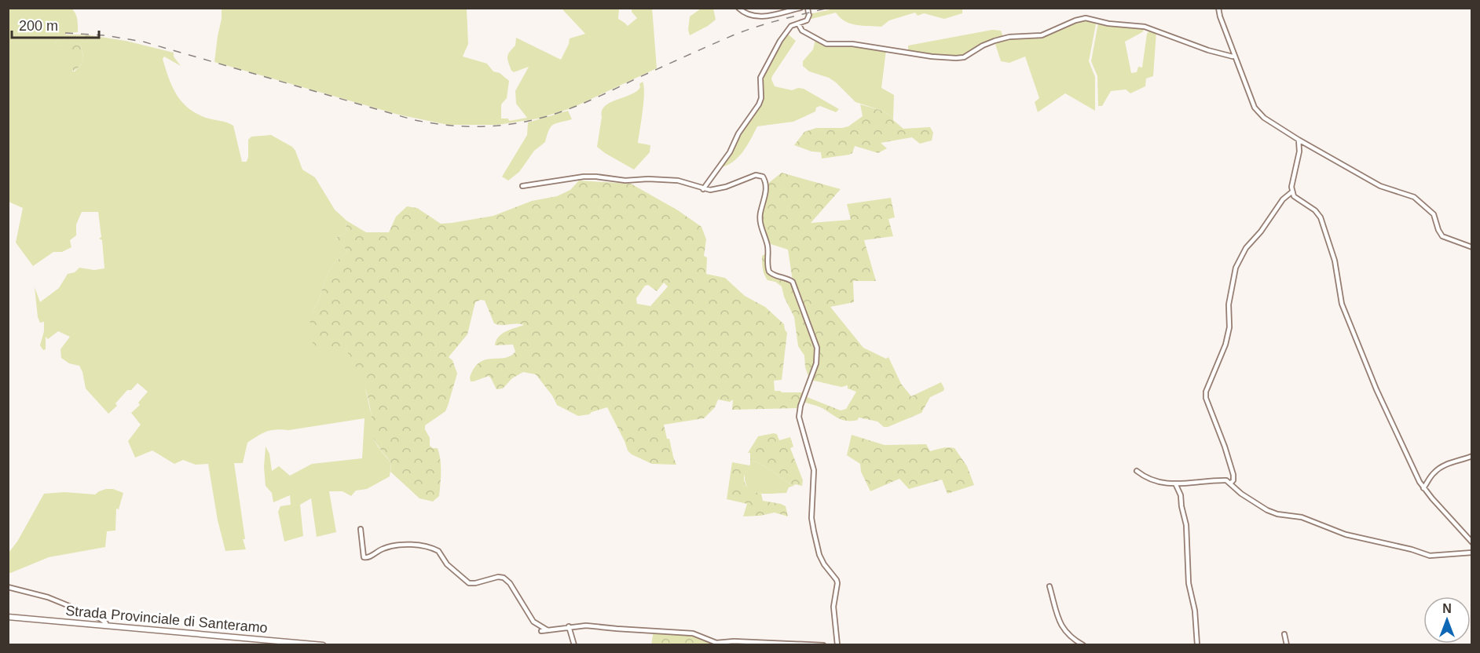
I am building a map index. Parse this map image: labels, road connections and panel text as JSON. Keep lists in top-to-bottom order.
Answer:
{
  "streets": {
    "main road": ["Strada Provinciale di Santeramo"]
  },
  "scale_bar": "200 m",
  "north": "top"
}
